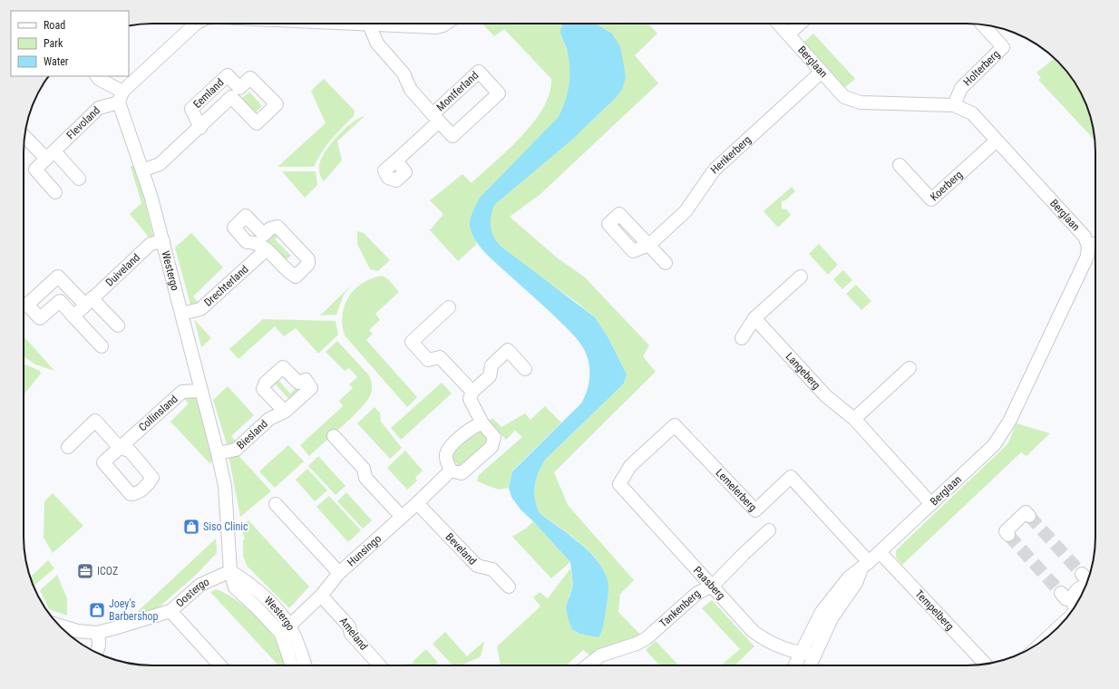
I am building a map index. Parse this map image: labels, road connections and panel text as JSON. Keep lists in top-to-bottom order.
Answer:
{
  "streets": {
    "street": [
      "Berglaan",
      "Holterberg",
      "Montferland",
      "Eemland",
      "Flevoland",
      "Herikerberg",
      "Koerberg",
      "Duiveland",
      "Westergo",
      "Drechterland",
      "Langeberg",
      "Collinsland",
      "Biesland",
      "Lemelerberg",
      "Beveland",
      "Hunsingo",
      "Paasberg",
      "Oostergo",
      "Tempelberg",
      "Tankenberg",
      "Ameland"
    ]
  },
  "crossings": [
    ["Berglaan", "Holterberg"],
    ["Berglaan", "Herikerberg"],
    ["Berglaan", "Koerberg"],
    ["Berglaan", "Langeberg"],
    ["Berglaan", "Lemelerberg"],
    ["Berglaan", "Paasberg"],
    ["Berglaan", "Tempelberg"],
    ["Eemland", "Westergo"],
    ["Flevoland", "Westergo"],
    ["Duiveland", "Westergo"],
    ["Westergo", "Drechterland"],
    ["Westergo", "Collinsland"],
    ["Westergo", "Biesland"],
    ["Westergo", "Hunsingo"],
    ["Westergo", "Oostergo"],
    ["Lemelerberg", "Paasberg"],
    ["Beveland", "Hunsingo"],
    ["Hunsingo", "Ameland"],
    ["Paasberg", "Tankenberg"]
  ],
  "places": {
    "shop": ["Siso Clinic", "Joey's Barbershop"],
    "office": ["ICOZ"]
  },
  "legend": ["Road", "Park", "Water"]
}
